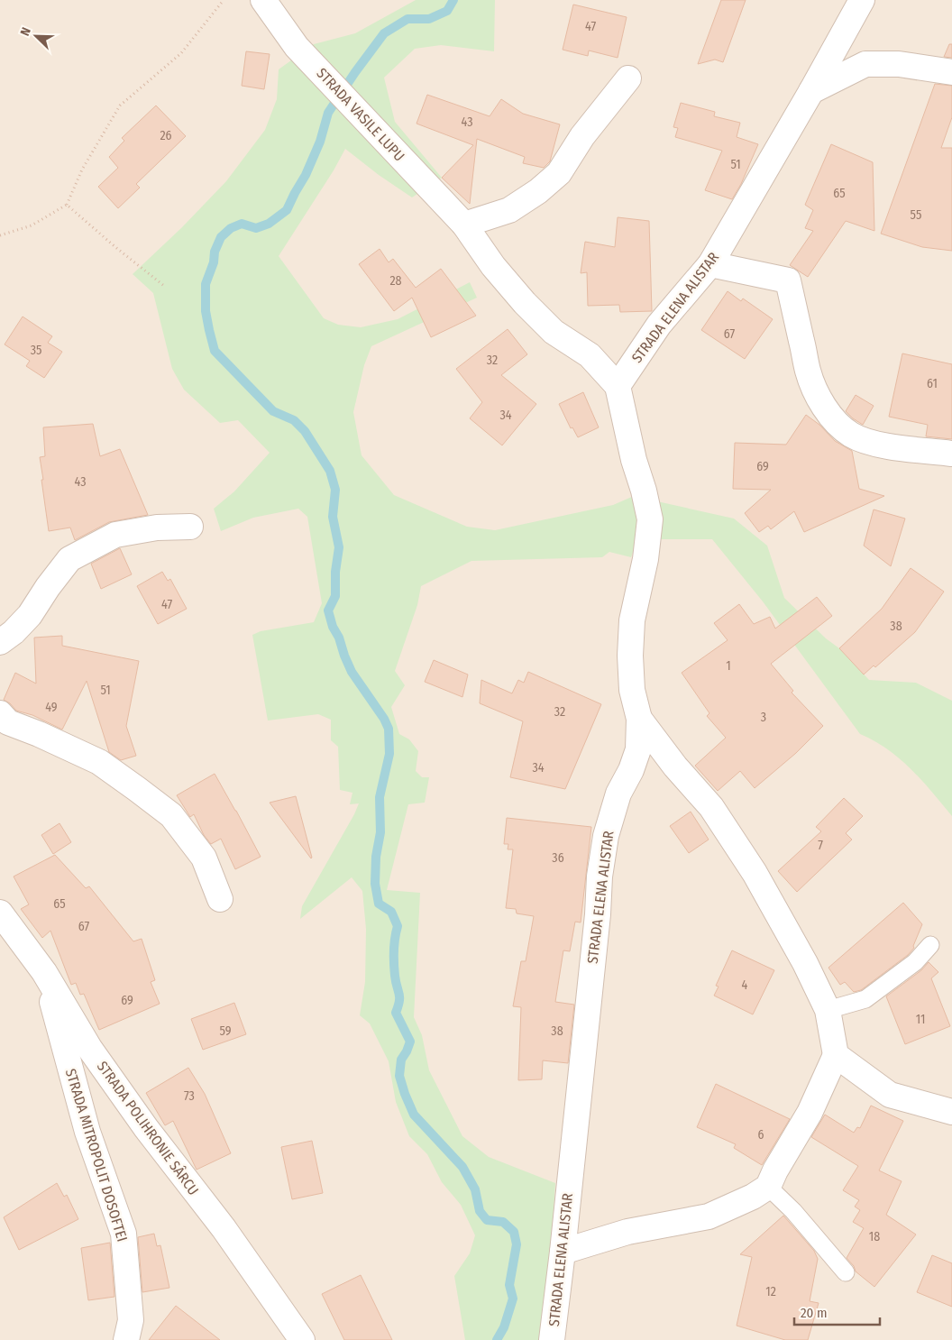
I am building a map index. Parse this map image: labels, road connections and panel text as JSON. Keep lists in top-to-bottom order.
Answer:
{
  "streets": {
    "street": [
      "STRADA VASILE LUPU",
      "STRADA ELENA ALISTAR",
      "STRADA POLIHRONIE SÂRCU",
      "STRADA MITROPOLIT DOSOFTEI"
    ]
  },
  "crossings": [
    ["STRADA VASILE LUPU", "STRADA ELENA ALISTAR"],
    ["STRADA POLIHRONIE SÂRCU", "STRADA MITROPOLIT DOSOFTEI"]
  ],
  "house_numbers": [
    "47",
    "43",
    "26",
    "51",
    "65",
    "55",
    "28",
    "67",
    "35",
    "32",
    "61",
    "34",
    "69",
    "43",
    "47",
    "38",
    "1",
    "51",
    "49",
    "32",
    "3",
    "34",
    "7",
    "36",
    "65",
    "67",
    "4",
    "69",
    "11",
    "59",
    "38",
    "73",
    "6",
    "18",
    "12"
  ],
  "scale_bar": "20 m",
  "north": "top left"
}
